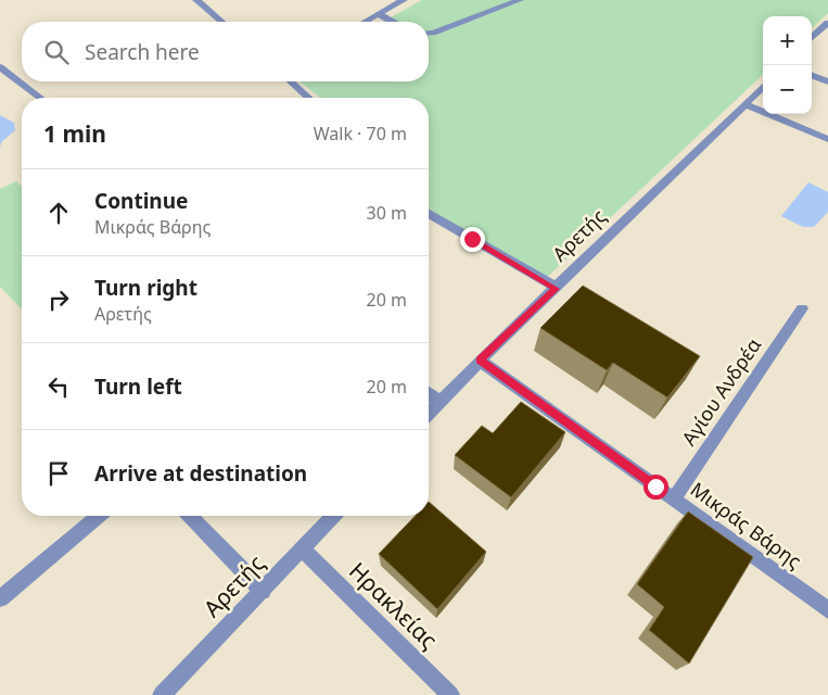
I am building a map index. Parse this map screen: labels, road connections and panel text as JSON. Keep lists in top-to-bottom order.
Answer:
{
  "streets": {
    "street": [
      "Αρετής",
      "Αγίου Ανδρέα",
      "Μικράς Βάρης",
      "Ηρακλείας"
    ]
  },
  "crossings": [
    ["Αρετής", "Μικράς Βάρης"],
    ["Αρετής", "Ηρακλείας"],
    ["Αγίου Ανδρέα", "Μικράς Βάρης"]
  ],
  "page": {
    "map_buttons": ["+", "−"],
    "search": "Search here",
    "heading": ["1 min", "Walk · 70 m"],
    "list": [
      ["Continue", "Μικράς Βάρης", "30 m"],
      ["Turn right", "Αρετής", "20 m"],
      ["Turn left", "20 m"],
      "Arrive at destination"
    ]
  }
}
